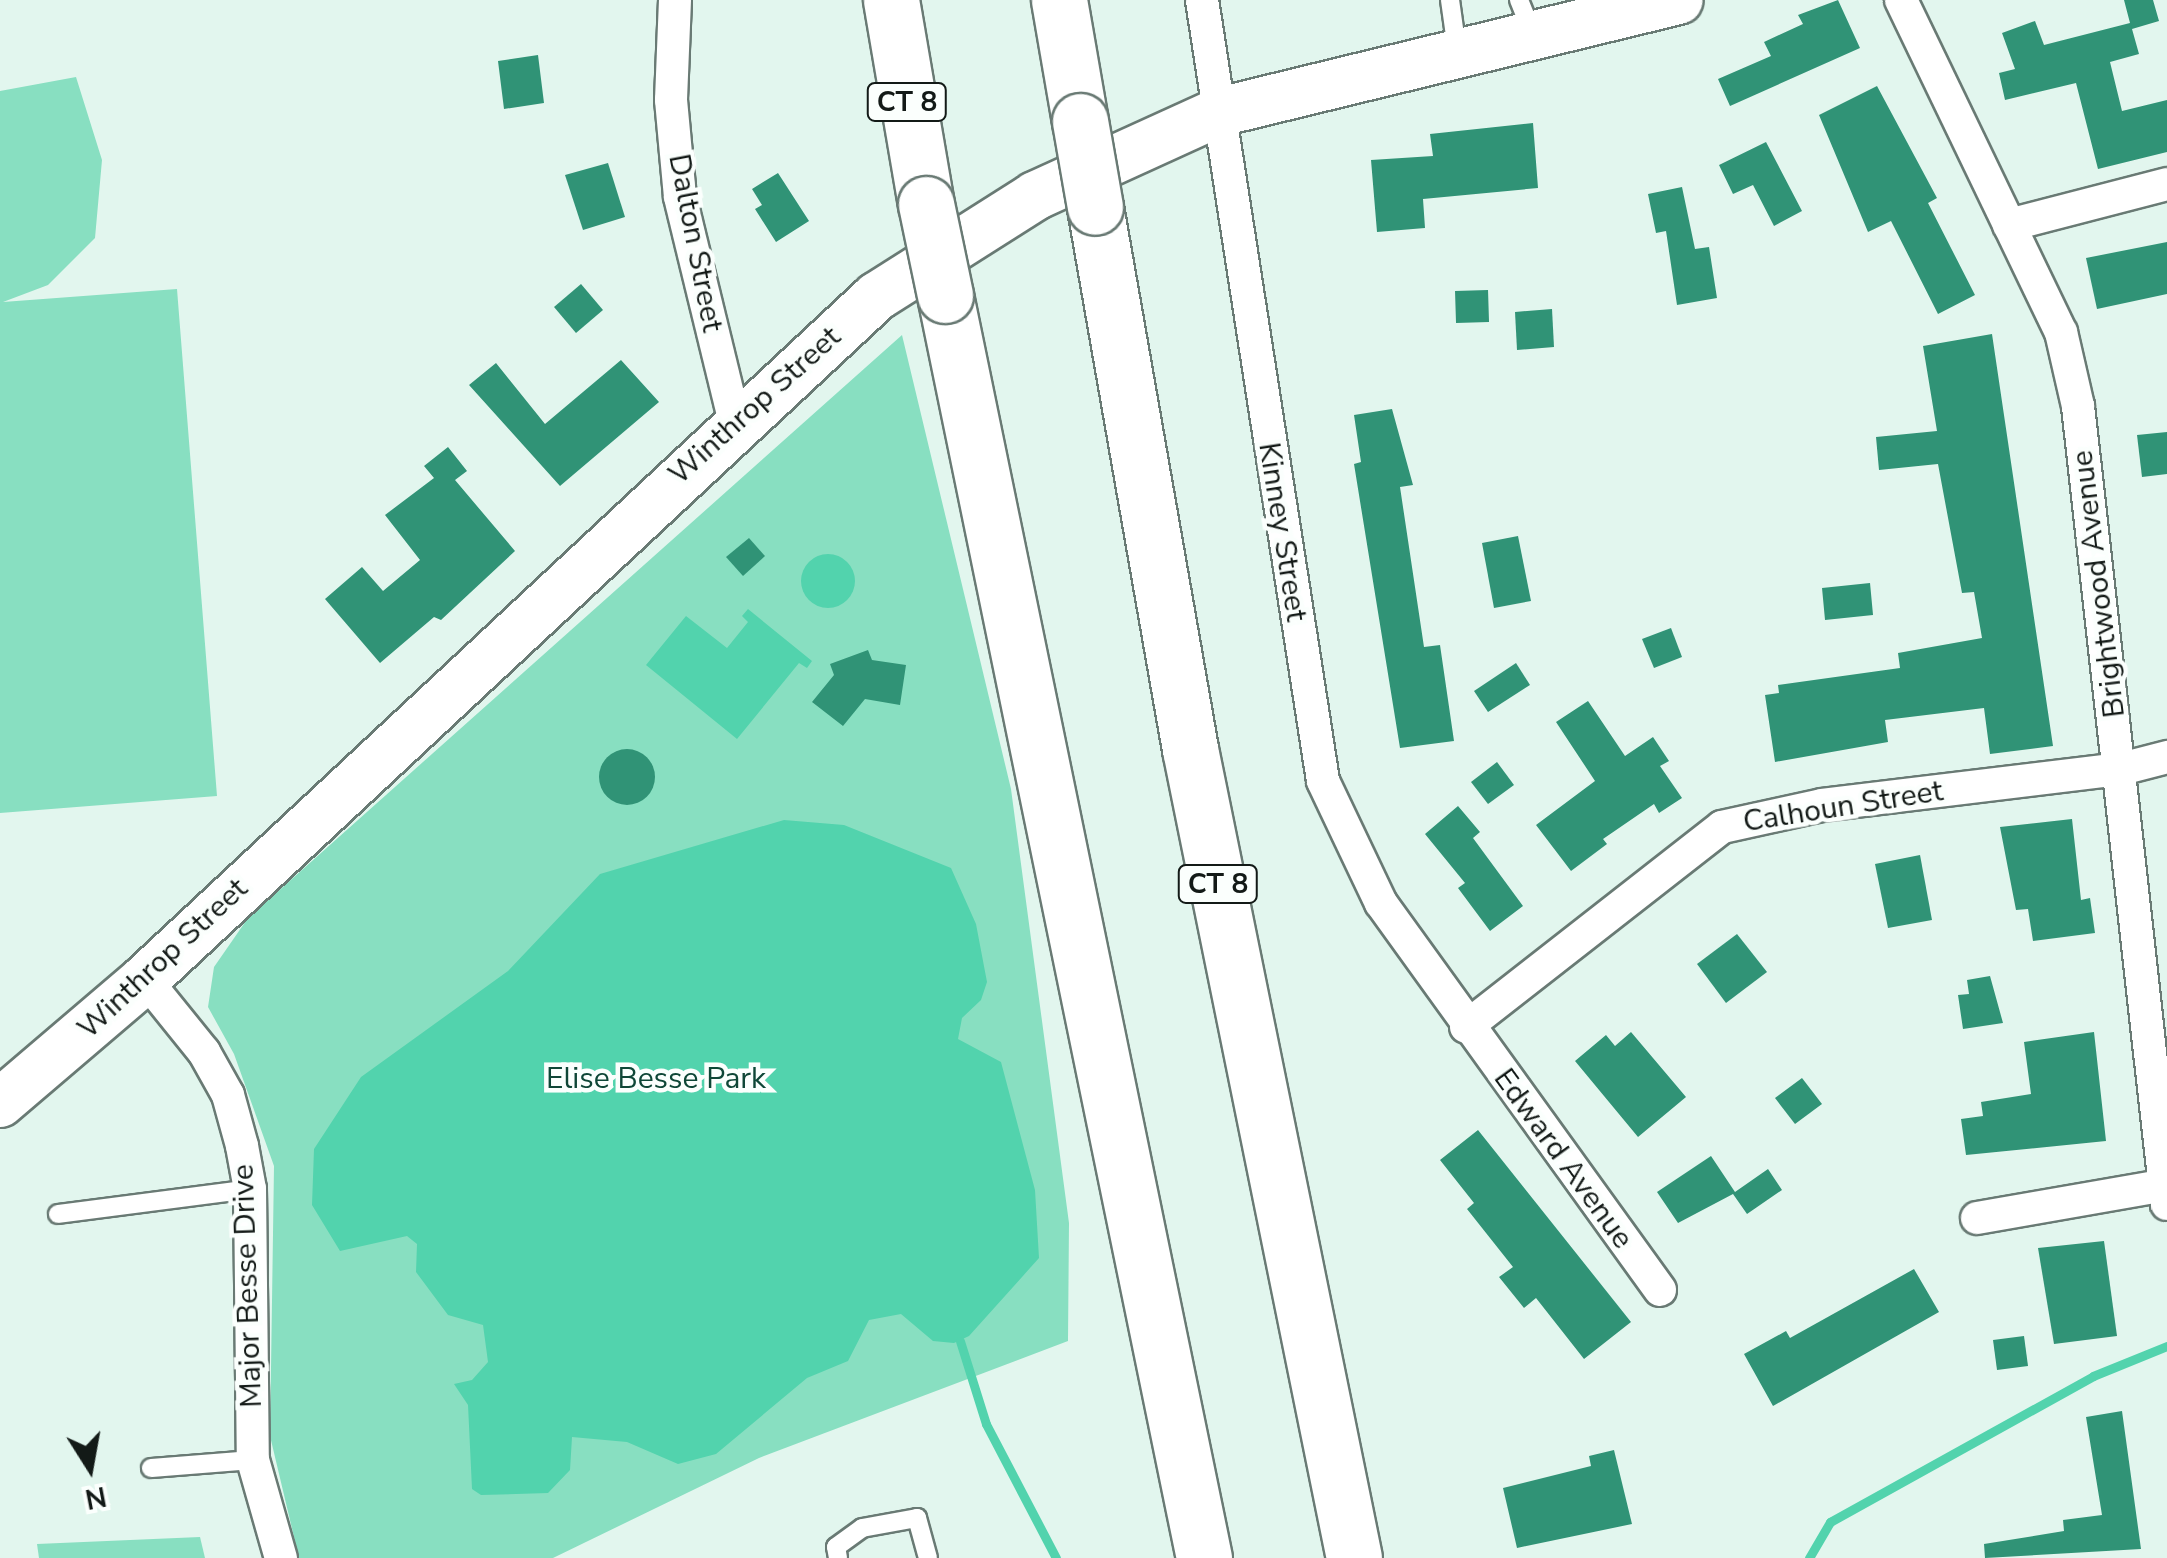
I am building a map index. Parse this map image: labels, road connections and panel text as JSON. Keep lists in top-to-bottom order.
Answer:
{
  "streets": {
    "highway": ["CT 8"],
    "street": [
      "Dalton Street",
      "Winthrop Street",
      "Kinney Street",
      "Brightwood Avenue",
      "Calhoun Street",
      "Edward Avenue",
      "Major Besse Drive"
    ]
  },
  "crossings": [
    ["Dalton Street", "Winthrop Street"],
    ["Winthrop Street", "Kinney Street"],
    ["Winthrop Street", "Major Besse Drive"],
    ["Kinney Street", "Calhoun Street"],
    ["Kinney Street", "Edward Avenue"],
    ["Brightwood Avenue", "Calhoun Street"],
    ["Calhoun Street", "Edward Avenue"]
  ],
  "parks": ["Elise Besse Park"],
  "north": "bottom"
}
